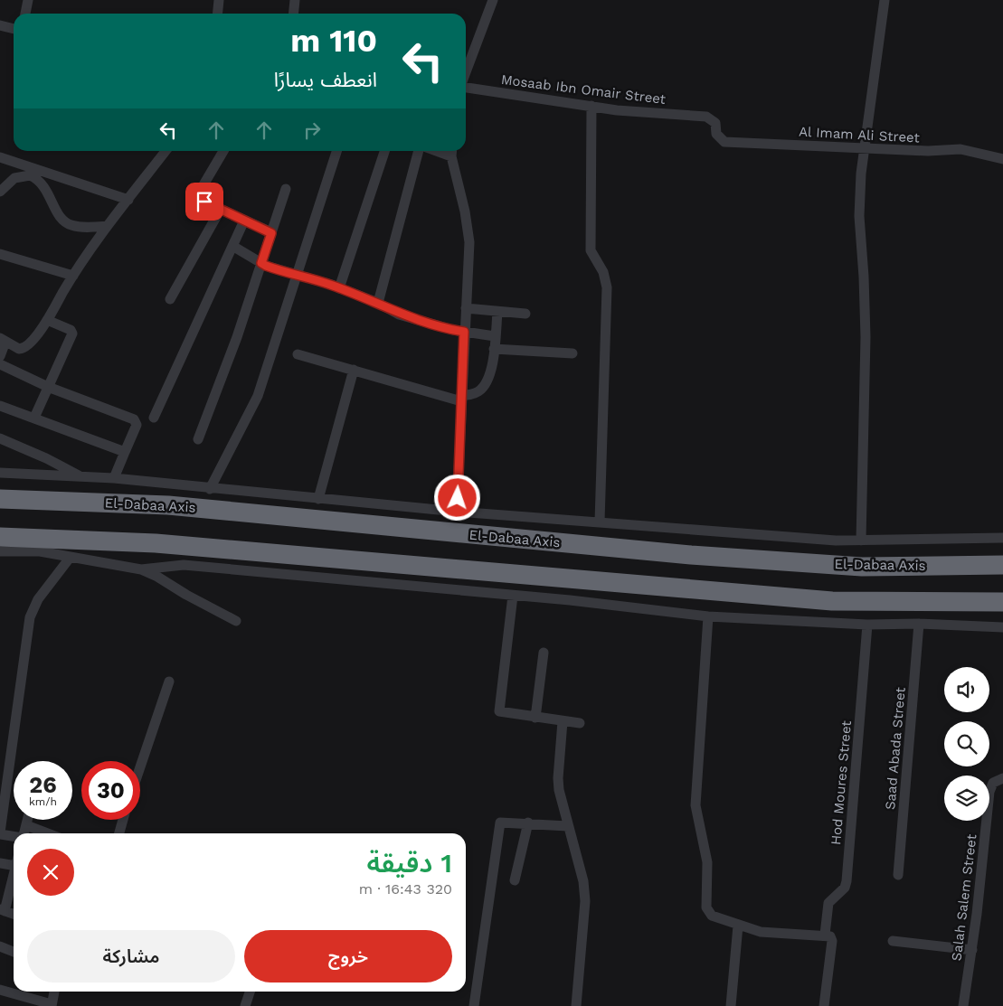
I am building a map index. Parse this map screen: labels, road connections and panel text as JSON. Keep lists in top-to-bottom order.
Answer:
{
  "streets": {
    "highway": ["El-Dabaa Axis"],
    "street": [
      "Mosaab Ibn Omair Street",
      "Al Imam Ali Street",
      "Saad Abada Street",
      "Hod Moures Street",
      "Salah Salem Street"
    ]
  },
  "crossings": [
    ["Mosaab Ibn Omair Street", "Al Imam Ali Street"]
  ],
  "page": {
    "turn": ["110 m", "انعطف يسارًا"],
    "speed": "26 km/h",
    "limit": "30",
    "heading": ["1 دقيقة", "320 m · 16:43"],
    "buttons": ["خروج", "مشاركة"]
  }
}
